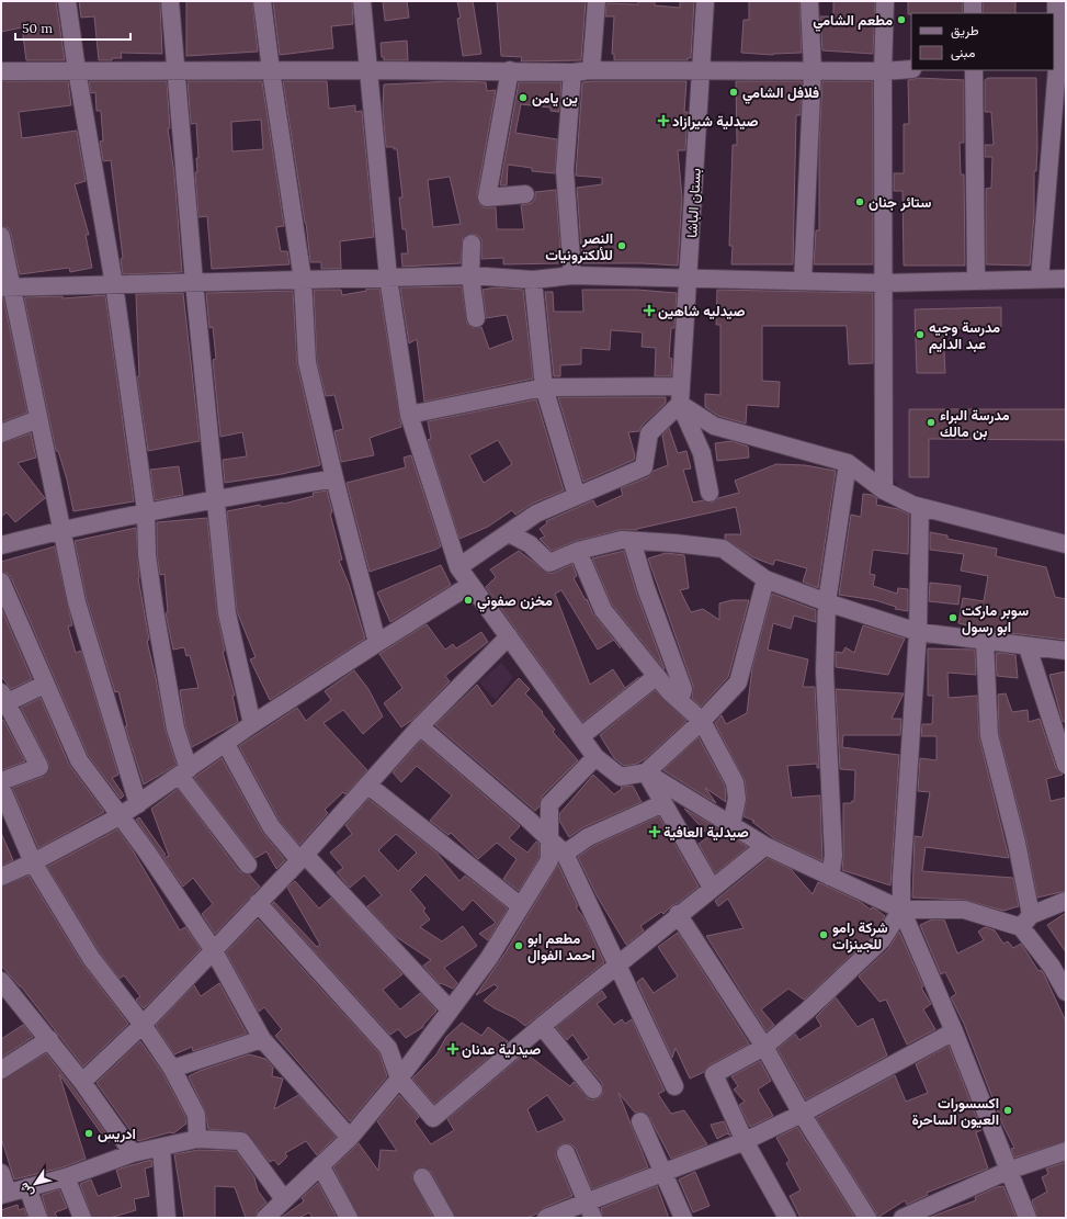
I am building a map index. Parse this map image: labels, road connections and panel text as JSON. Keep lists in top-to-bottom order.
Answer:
{
  "streets": {
    "street": ["بستان الباشا"]
  },
  "places": {
    "other": [
      "مطعم الشامي",
      "فلافل الشامي",
      "ين يامن",
      "ستائر جنان",
      "النصر للألكترونيات",
      "مدرسة وجيه عبد الدايم",
      "مدرسة البراء بن مالك",
      "مخزن صفوني",
      "سوبر ماركت ابو رسول",
      "شركة رامو للجينزات",
      "مطعم ابو احمد الفوال",
      "اكسسورات العيون الساحرة",
      "ادريس"
    ],
    "health": [
      "صيدلية شيرازاد",
      "صيدليه شاهين",
      "صيدلية العافية",
      "صيدلية عدنان"
    ]
  },
  "legend": ["طريق", "مبنى"],
  "scale_bar": "50 m",
  "north": "bottom left"
}
